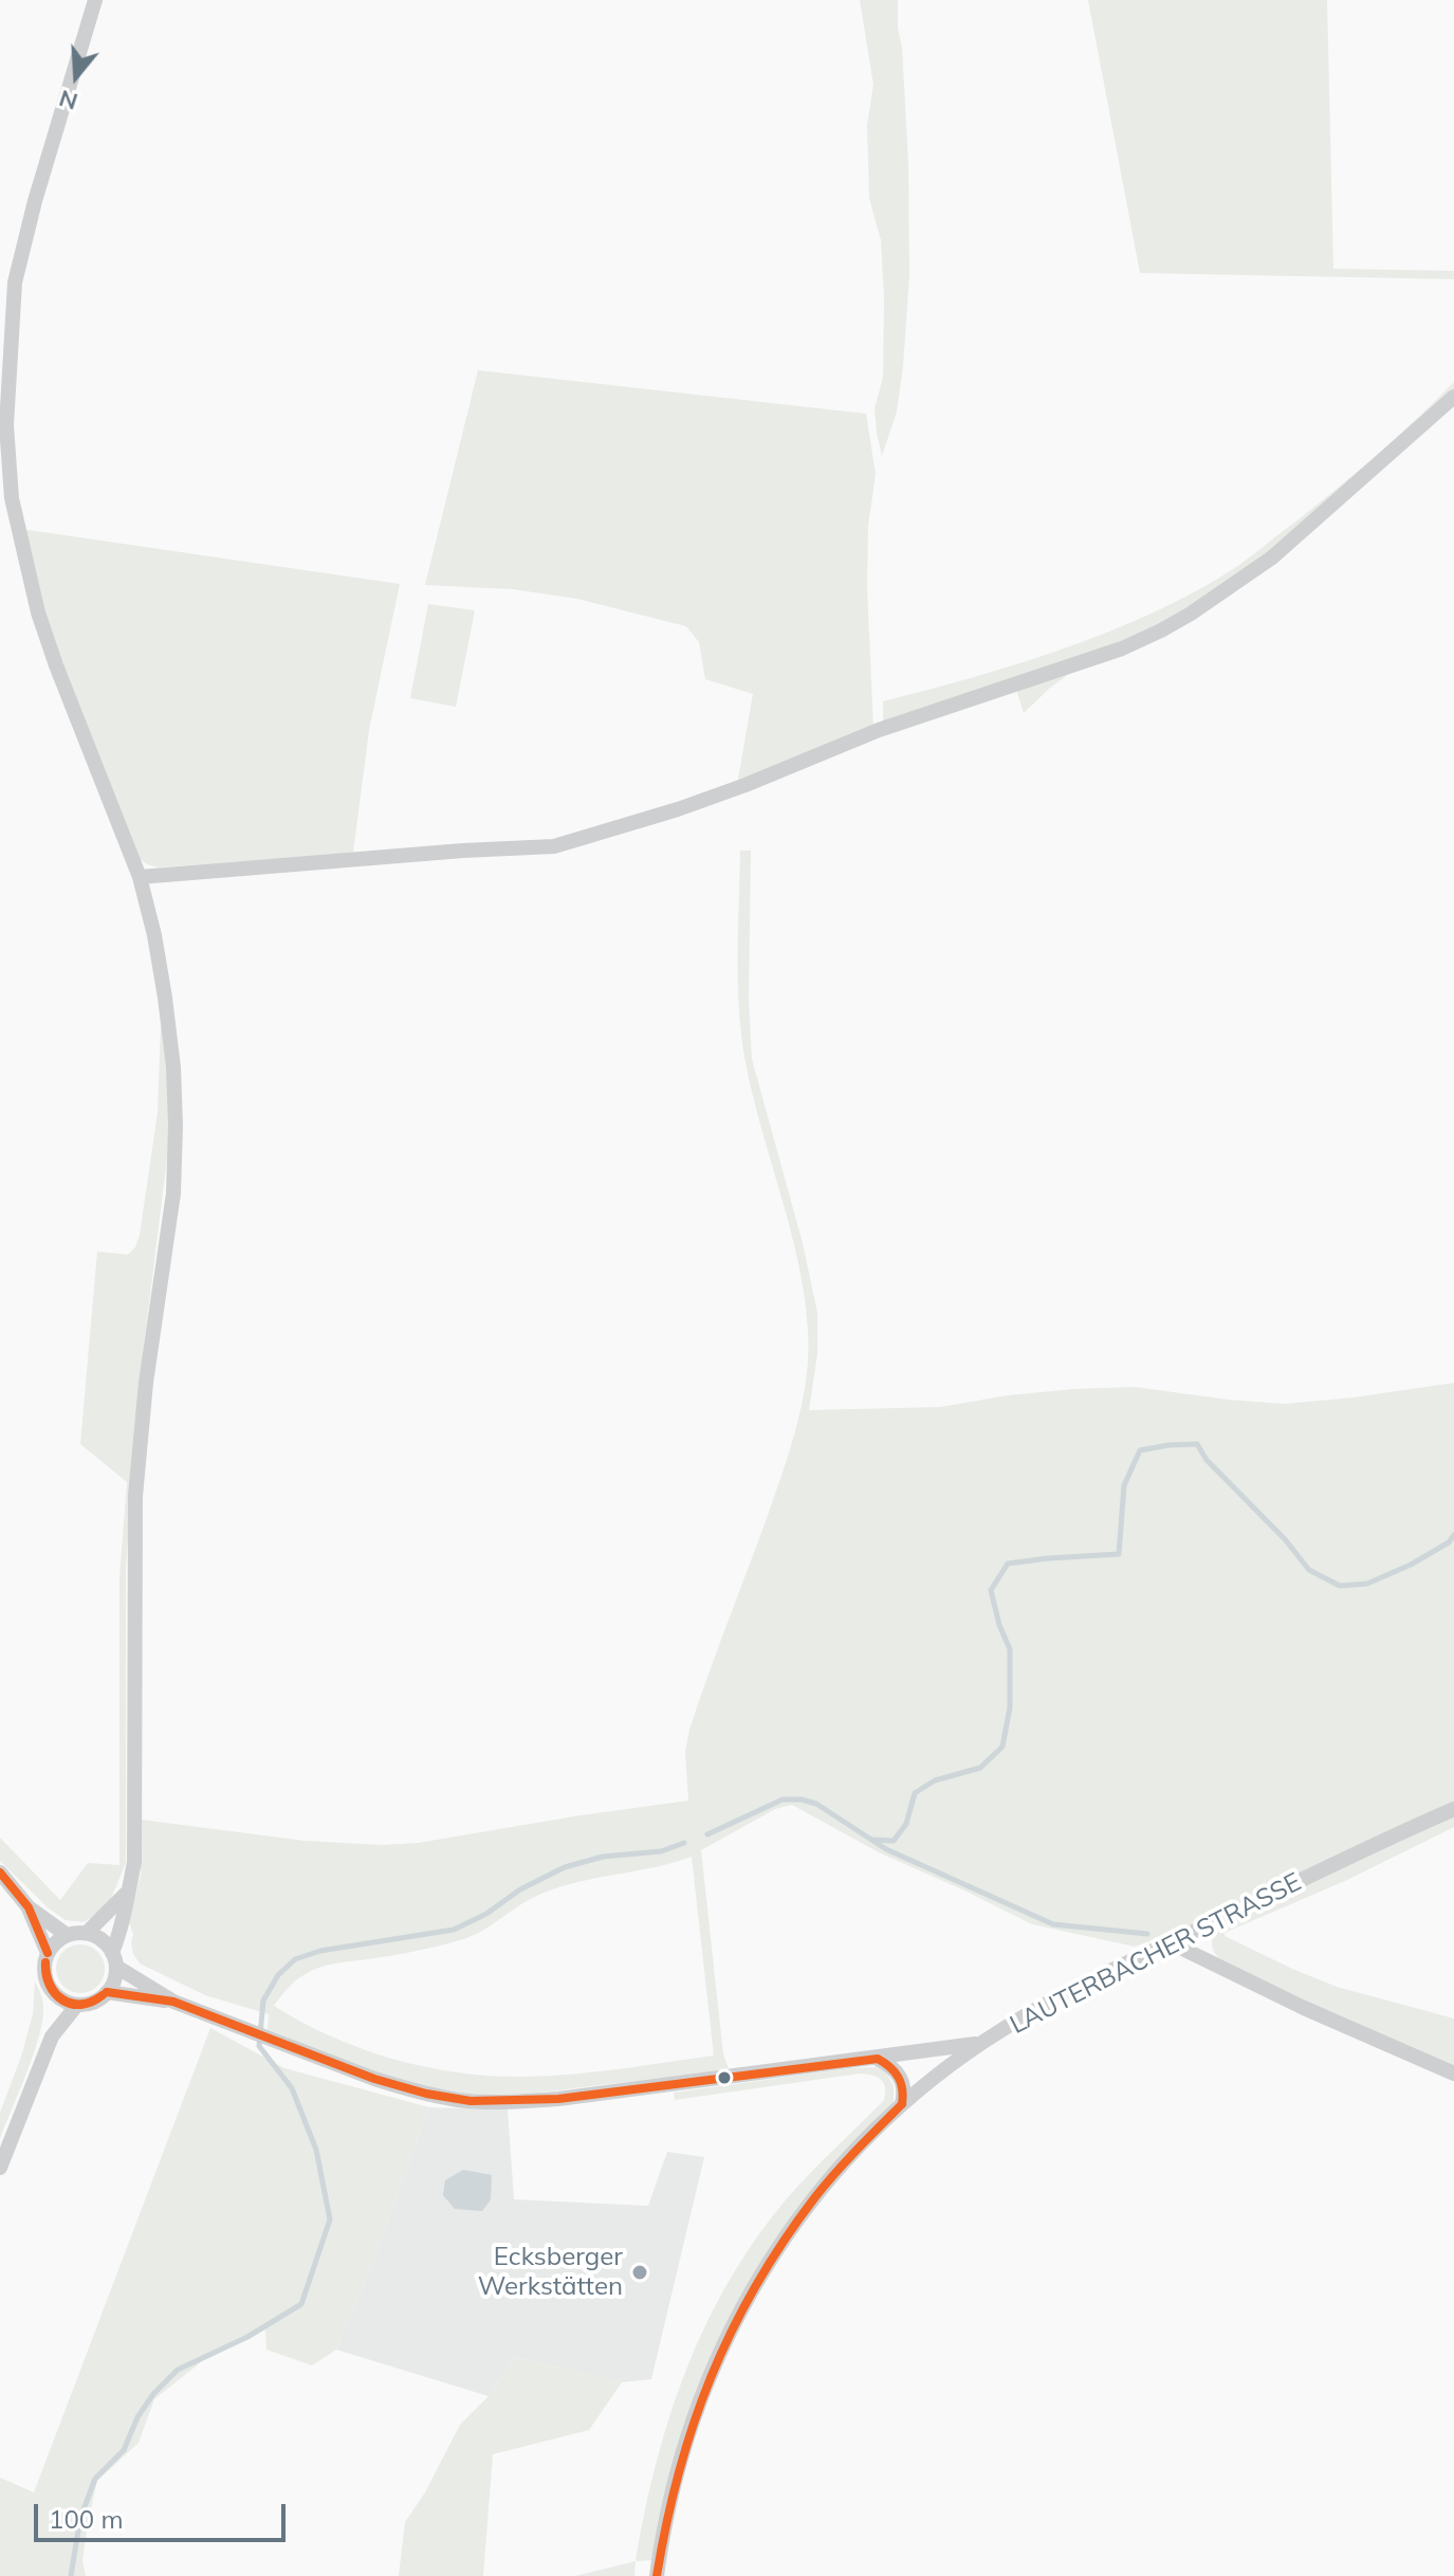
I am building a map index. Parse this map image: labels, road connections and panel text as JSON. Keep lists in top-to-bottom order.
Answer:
{
  "streets": {
    "street": ["LAUTERBACHER STRASSE"]
  },
  "places": ["Ecksberger Werkstätten"],
  "scale_bar": "100 m",
  "north": "bottom"
}
